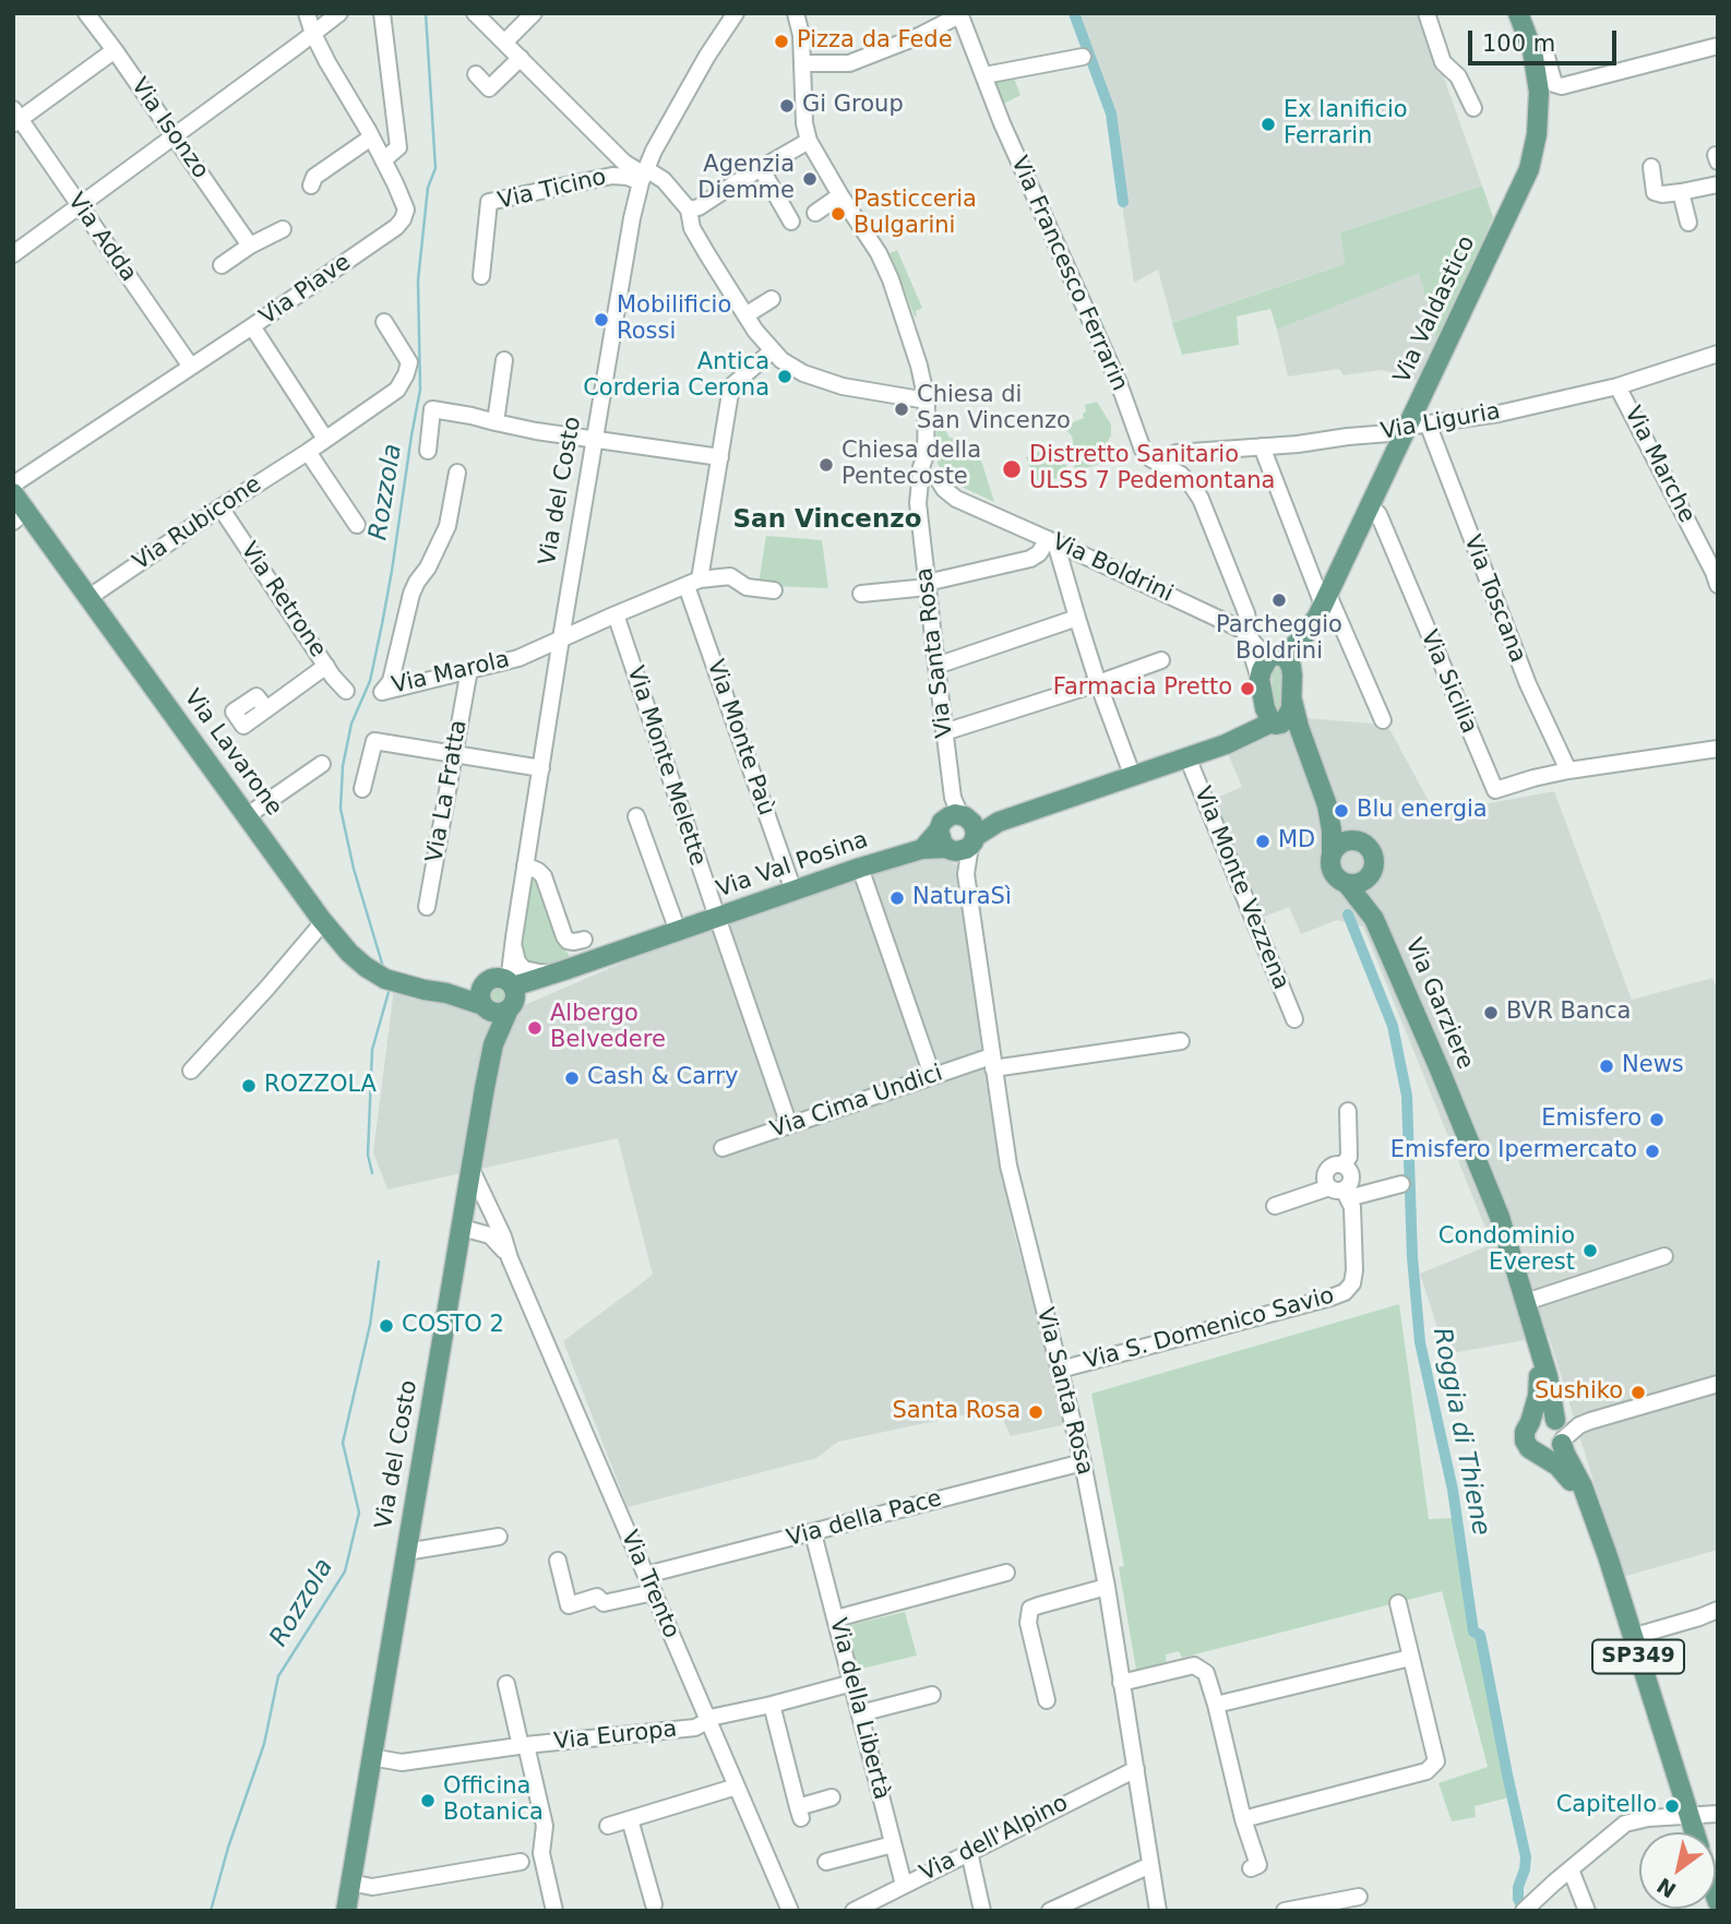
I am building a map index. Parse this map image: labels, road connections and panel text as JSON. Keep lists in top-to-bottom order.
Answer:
{
  "streets": {
    "main road": [
      "Via Valdastico",
      "Via del Costo",
      "Via Lavarone",
      "Via Val Posina",
      "Via Garziere",
      "SP349"
    ],
    "street": [
      "Via Isonzo",
      "Via Ticino",
      "Via Adda",
      "Via Francesco Ferrarin",
      "Via Piave",
      "Via Liguria",
      "Via Marche",
      "Via Rubicone",
      "Via Boldrini",
      "Via Toscana",
      "Via Retrone",
      "Via Santa Rosa",
      "Via Marola",
      "Via Sicilia",
      "Via Monte Paù",
      "Via Monte Melette",
      "Via La Fratta",
      "Via Monte Vezzena",
      "Via Cima Undici",
      "Via S. Domenico Savio",
      "Via della Pace",
      "Via Trento",
      "Via della Libertà",
      "Via Europa",
      "Via dell'Alpino"
    ]
  },
  "crossings": [
    ["Via Ticino", "Via del Costo"],
    ["Via Adda", "Via Piave"],
    ["Via Francesco Ferrarin", "Via Liguria"],
    ["Via Francesco Ferrarin", "Via Boldrini"],
    ["Via Valdastico", "Via Liguria"],
    ["Via Valdastico", "Via Sicilia"],
    ["Via Valdastico", "Via Val Posina"],
    ["Via Valdastico", "Via Garziere"],
    ["Via Liguria", "Via Marche"],
    ["Via Liguria", "Via Toscana"],
    ["Via del Costo", "Via Marola"],
    ["Via del Costo", "Via Lavarone"],
    ["Via del Costo", "Via Val Posina"],
    ["Via del Costo", "Via Trento"],
    ["Via del Costo", "Via Europa"],
    ["Via Rubicone", "Via Retrone"],
    ["Via Rubicone", "Via Lavarone"],
    ["Via Boldrini", "Via Santa Rosa"],
    ["Via Toscana", "Via Sicilia"],
    ["Via Santa Rosa", "Via Val Posina"],
    ["Via Santa Rosa", "Via Cima Undici"],
    ["Via Santa Rosa", "Via S. Domenico Savio"],
    ["Via Santa Rosa", "Via della Pace"],
    ["Via Santa Rosa", "Via dell'Alpino"],
    ["Via Monte Paù", "Via Val Posina"],
    ["Via Lavarone", "Via Val Posina"],
    ["Via Monte Melette", "Via Val Posina"],
    ["Via Monte Melette", "Via Cima Undici"],
    ["Via Val Posina", "Via Monte Vezzena"],
    ["Via Val Posina", "Via Garziere"],
    ["Via Garziere", "SP349"],
    ["Via della Pace", "Via Trento"],
    ["Via della Pace", "Via della Libertà"],
    ["Via Trento", "Via Europa"],
    ["Via della Libertà", "Via Europa"],
    ["Via della Libertà", "Via dell'Alpino"]
  ],
  "districts": ["San Vincenzo"],
  "water": ["Rozzola", "Roggia di Thiene"],
  "places": [
    "Pizza da Fede",
    "Gi Group",
    "Ex lanificio Ferrarin",
    "Agenzia Diemme",
    "Pasticceria Bulgarini",
    "Mobilificio Rossi",
    "Antica Corderia Cerona",
    "Chiesa di San Vincenzo",
    "Chiesa della Pentecoste",
    "Distretto Sanitario ULSS 7 Pedemontana",
    "Parcheggio Boldrini",
    "Farmacia Pretto",
    "Blu energia",
    "MD",
    "NaturaSì",
    "BVR Banca",
    "Albergo Belvedere",
    "News",
    "Cash & Carry",
    "ROZZOLA",
    "Emisfero",
    "Emisfero Ipermercato",
    "Condominio Everest",
    "COSTO 2",
    "Sushiko",
    "Santa Rosa",
    "Officina Botanica",
    "Capitello"
  ],
  "scale_bar": "100 m",
  "north": "bottom left"
}
